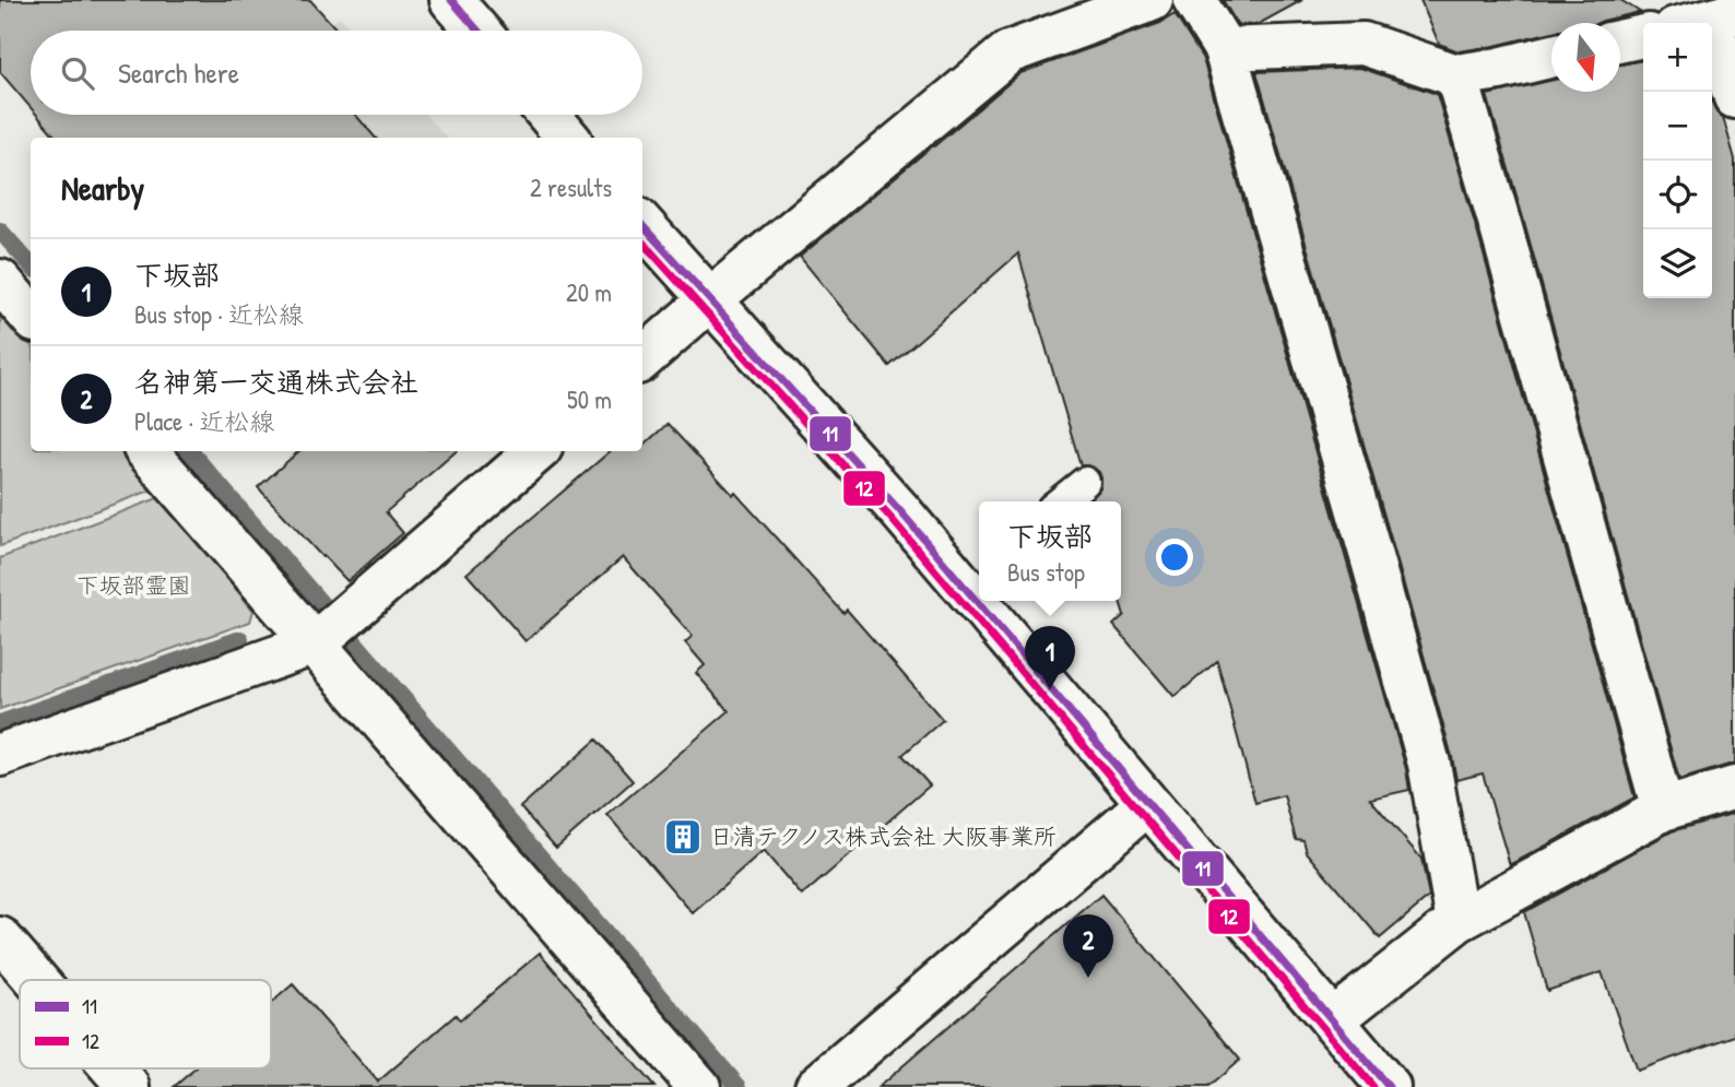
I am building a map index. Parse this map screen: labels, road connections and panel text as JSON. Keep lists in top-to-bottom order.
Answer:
{
  "parks": ["下坂部霊園"],
  "places": {
    "building": ["日清テクノス株式会社 大阪事業所"]
  },
  "lines": ["transit line 11", "transit line 12"],
  "legend": ["11", "12"],
  "north": "bottom",
  "page": {
    "map_buttons": ["+", "−"],
    "search": "Search here",
    "heading": ["Nearby", "2 results"],
    "list": [
      {
        "mark": "1",
        "name": "下坂部",
        "note": "Bus stop · 近松線",
        "value": "20 m"
      },
      {
        "mark": "2",
        "name": "名神第一交通株式会社",
        "note": "Place · 近松線",
        "value": "50 m"
      }
    ],
    "popup": ["下坂部", "Bus stop"],
    "pins": ["1", "2"]
  }
}
